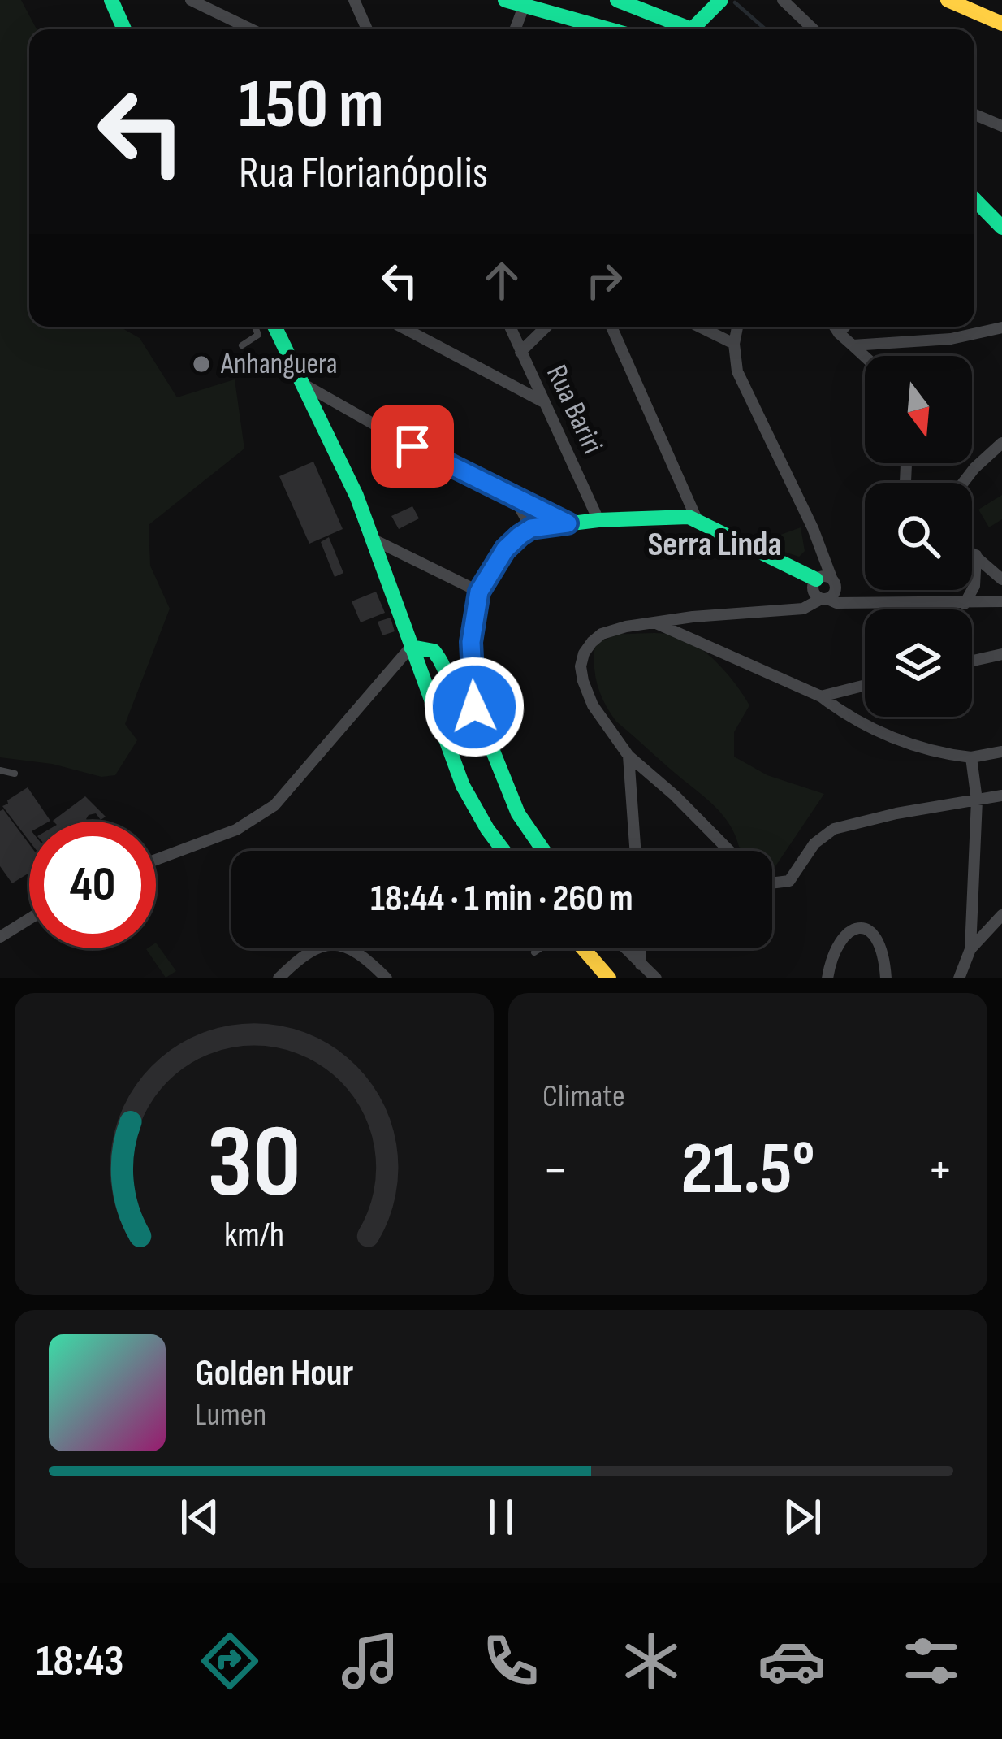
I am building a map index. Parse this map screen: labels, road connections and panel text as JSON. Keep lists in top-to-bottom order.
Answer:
{
  "streets": {
    "street": ["Rua Bariri"]
  },
  "districts": ["Serra Linda"],
  "places": ["Anhanguera"],
  "north": "bottom",
  "page": {
    "turn": ["150 m", "Rua Florianópolis"],
    "limit": "40",
    "trip": "18:44 · 1 min · 260 m",
    "tile": "Climate",
    "heat": ["−", "21.5°", "+"],
    "song": ["Golden Hour", "Lumen"],
    "tabs": "18:43",
    "gauge": ["30", "km/h"]
  }
}
